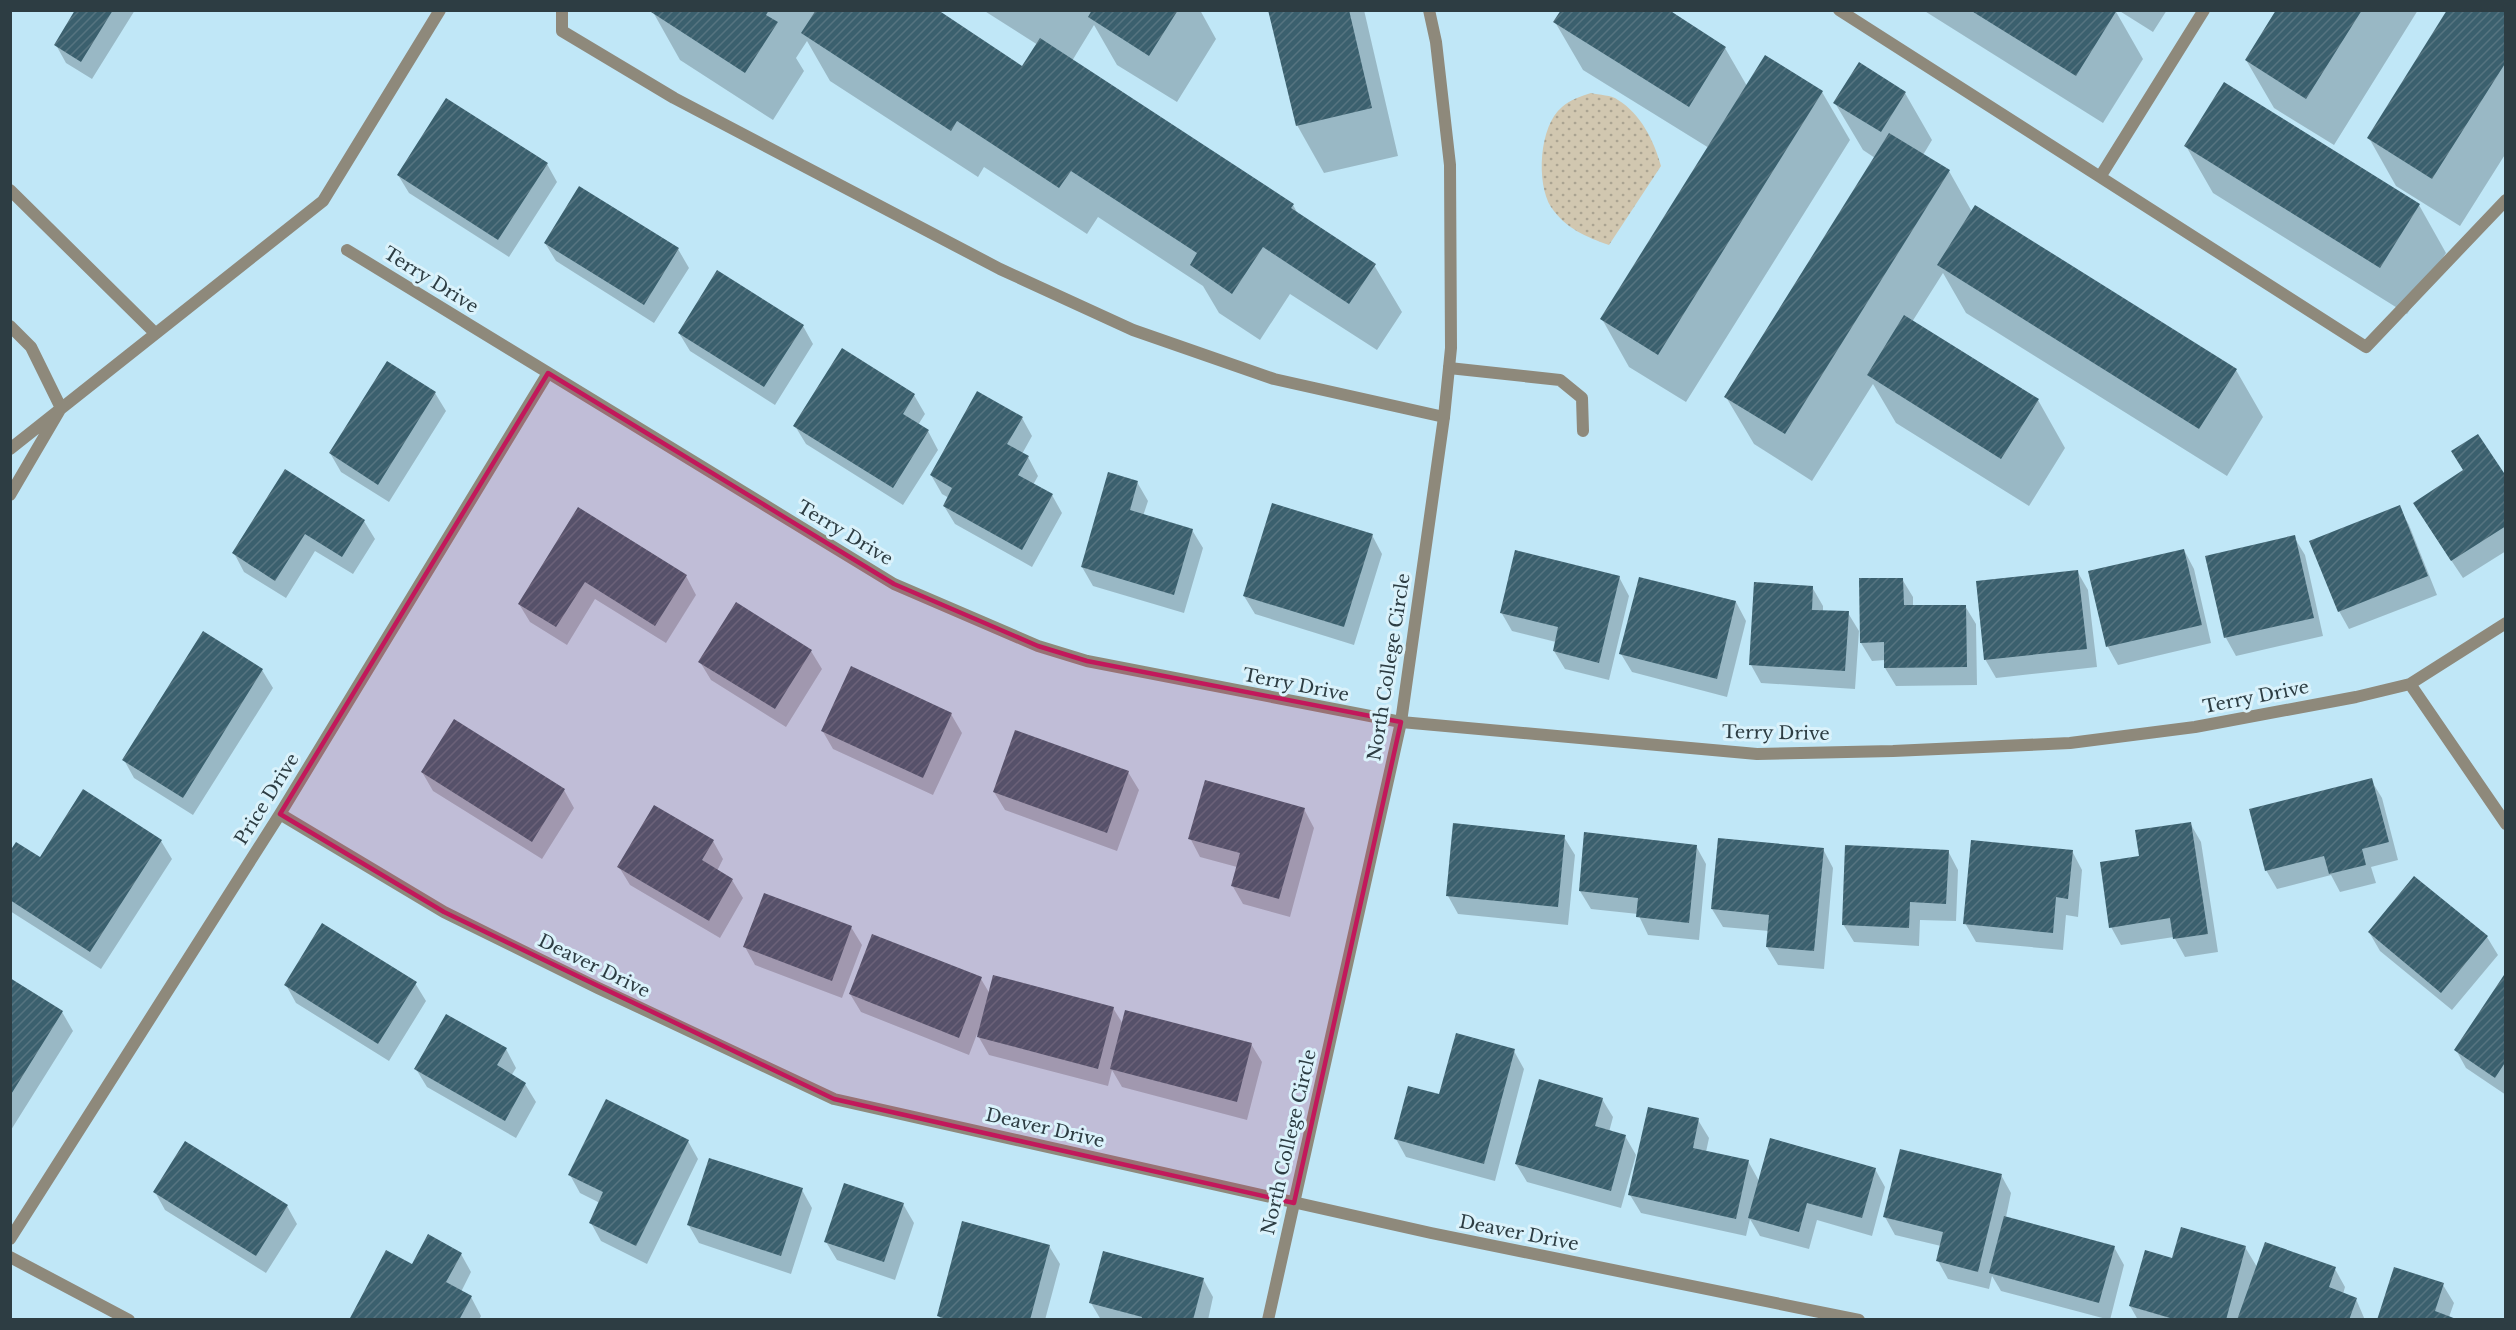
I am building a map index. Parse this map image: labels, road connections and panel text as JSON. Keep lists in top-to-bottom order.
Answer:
{
  "streets": {
    "street": [
      "Terry Drive",
      "North College Circle",
      "Price Drive",
      "Deaver Drive"
    ]
  },
  "crossings": [
    ["Terry Drive", "North College Circle"],
    ["Terry Drive", "Price Drive"],
    ["North College Circle", "Deaver Drive"],
    ["Price Drive", "Deaver Drive"]
  ]
}
